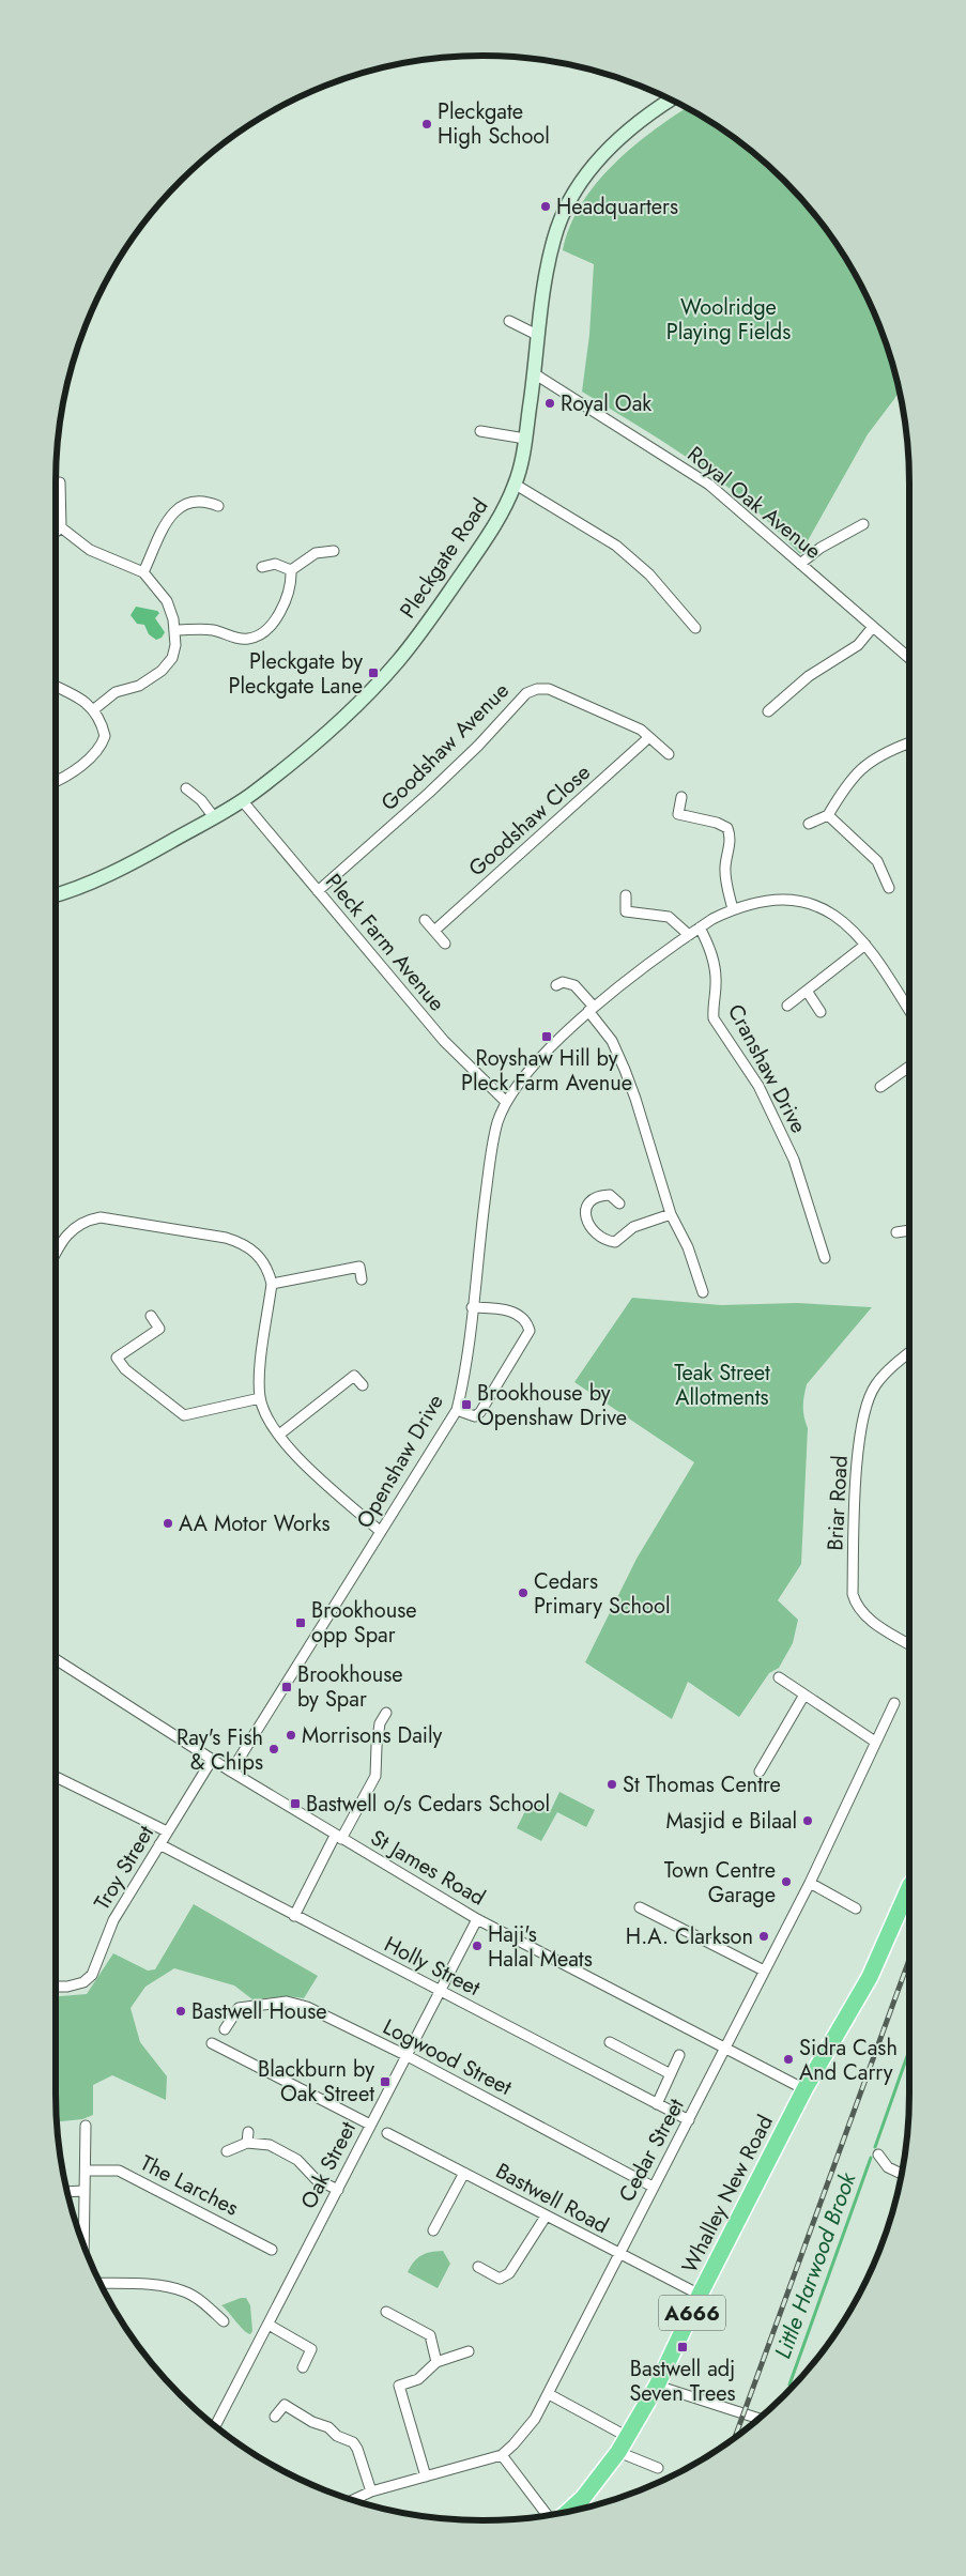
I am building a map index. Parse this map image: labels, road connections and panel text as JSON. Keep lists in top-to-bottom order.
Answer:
{
  "streets": {
    "highway": ["Whalley New Road", "A666"],
    "main road": ["Pleckgate Road"],
    "street": [
      "Royal Oak Avenue",
      "Goodshaw Avenue",
      "Goodshaw Close",
      "Pleck Farm Avenue",
      "Cranshaw Drive",
      "Openshaw Drive",
      "Briar Road",
      "Troy Street",
      "St James Road",
      "Holly Street",
      "Logwood Street",
      "Cedar Street",
      "Oak Street",
      "The Larches",
      "Bastwell Road"
    ]
  },
  "crossings": [
    ["Royal Oak Avenue", "Pleckgate Road"],
    ["Pleckgate Road", "Pleck Farm Avenue"],
    ["Goodshaw Avenue", "Goodshaw Close"],
    ["Goodshaw Avenue", "Pleck Farm Avenue"],
    ["Pleck Farm Avenue", "Openshaw Drive"],
    ["Cranshaw Drive", "Openshaw Drive"],
    ["Openshaw Drive", "St James Road"],
    ["Troy Street", "St James Road"],
    ["Troy Street", "Holly Street"],
    ["St James Road", "Cedar Street"],
    ["St James Road", "Oak Street"],
    ["St James Road", "Whalley New Road"],
    ["Holly Street", "Cedar Street"],
    ["Holly Street", "Oak Street"],
    ["Logwood Street", "Cedar Street"],
    ["Logwood Street", "Oak Street"],
    ["Cedar Street", "Bastwell Road"],
    ["Whalley New Road", "Bastwell Road"]
  ],
  "water": ["Little Harwood Brook"],
  "parks": ["Woolridge Playing Fields", "Teak Street Allotments"],
  "places": {
    "other": [
      "Pleckgate High School",
      "Headquarters",
      "Royal Oak",
      "AA Motor Works",
      "Cedars Primary School",
      "Morrisons Daily",
      "Ray's Fish & Chips",
      "St Thomas Centre",
      "Masjid e Bilaal",
      "Town Centre Garage",
      "H.A. Clarkson",
      "Haji's Halal Meats",
      "Bastwell House",
      "Sidra Cash And Carry"
    ],
    "transit": [
      "Pleckgate by Pleckgate Lane",
      "Royshaw Hill by Pleck Farm Avenue",
      "Brookhouse by Openshaw Drive",
      "Brookhouse opp Spar",
      "Brookhouse by Spar",
      "Bastwell o/s Cedars School",
      "Blackburn by Oak Street",
      "Bastwell adj Seven Trees"
    ]
  }
}
